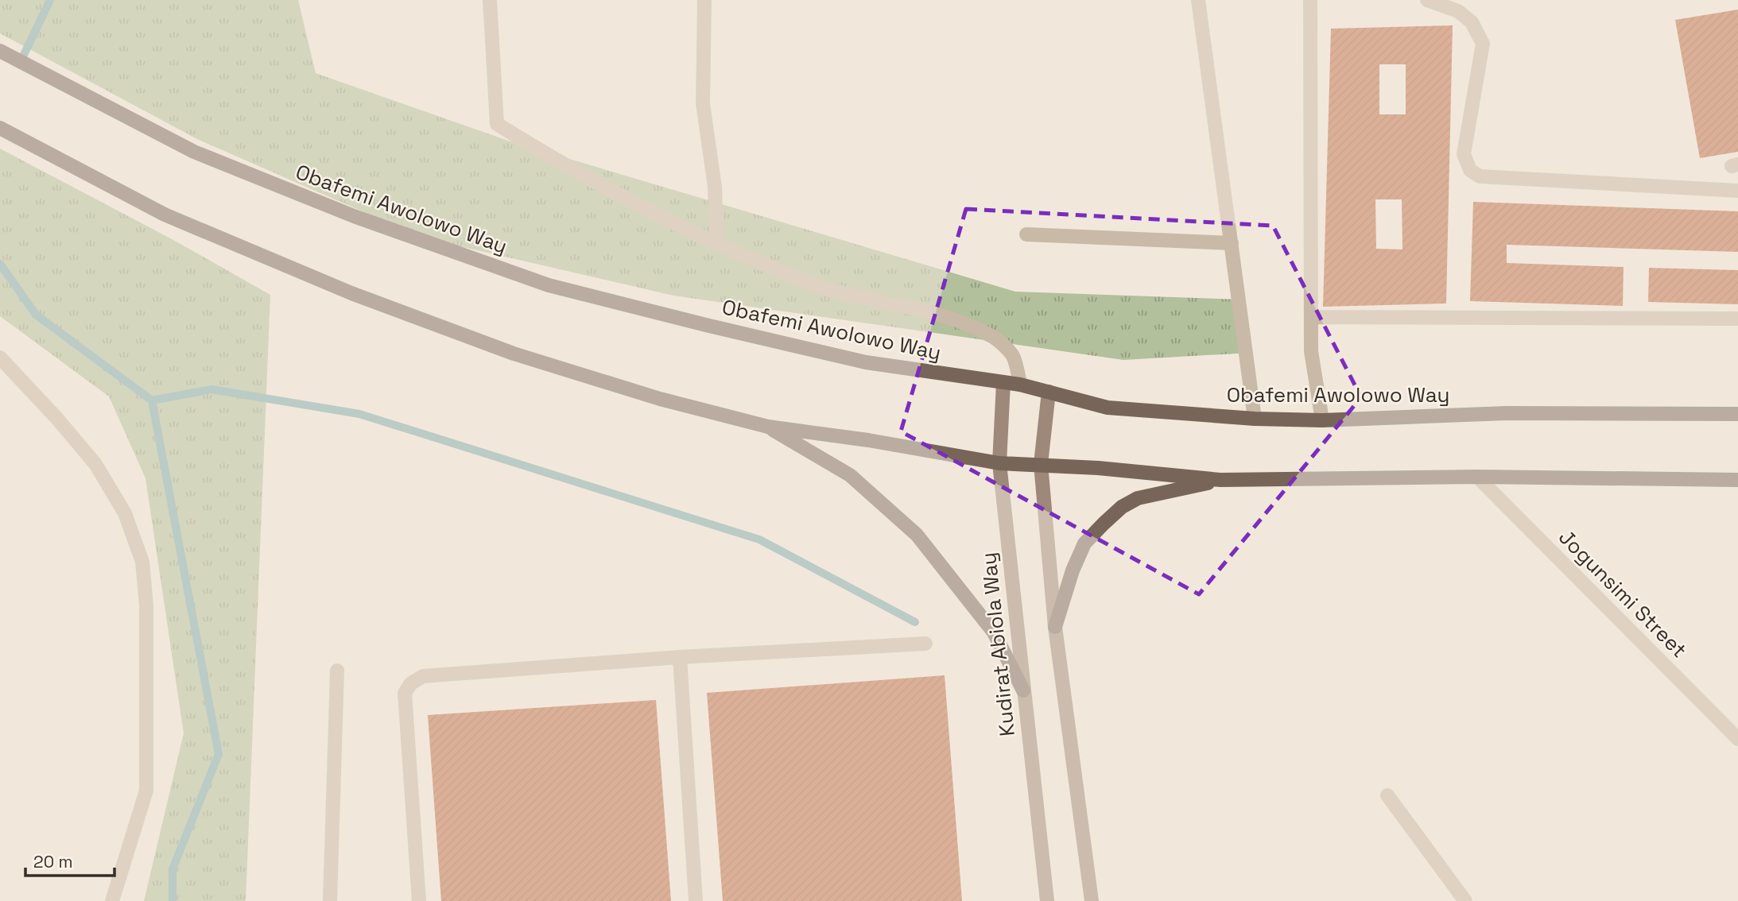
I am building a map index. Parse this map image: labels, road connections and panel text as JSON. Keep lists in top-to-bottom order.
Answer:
{
  "streets": {
    "main road": ["Obafemi Awolowo Way", "Kudirat Abiola Way"],
    "street": ["Jogunsimi Street"]
  },
  "crossings": [
    ["Obafemi Awolowo Way", "Kudirat Abiola Way"]
  ],
  "scale_bar": "20 m"
}
